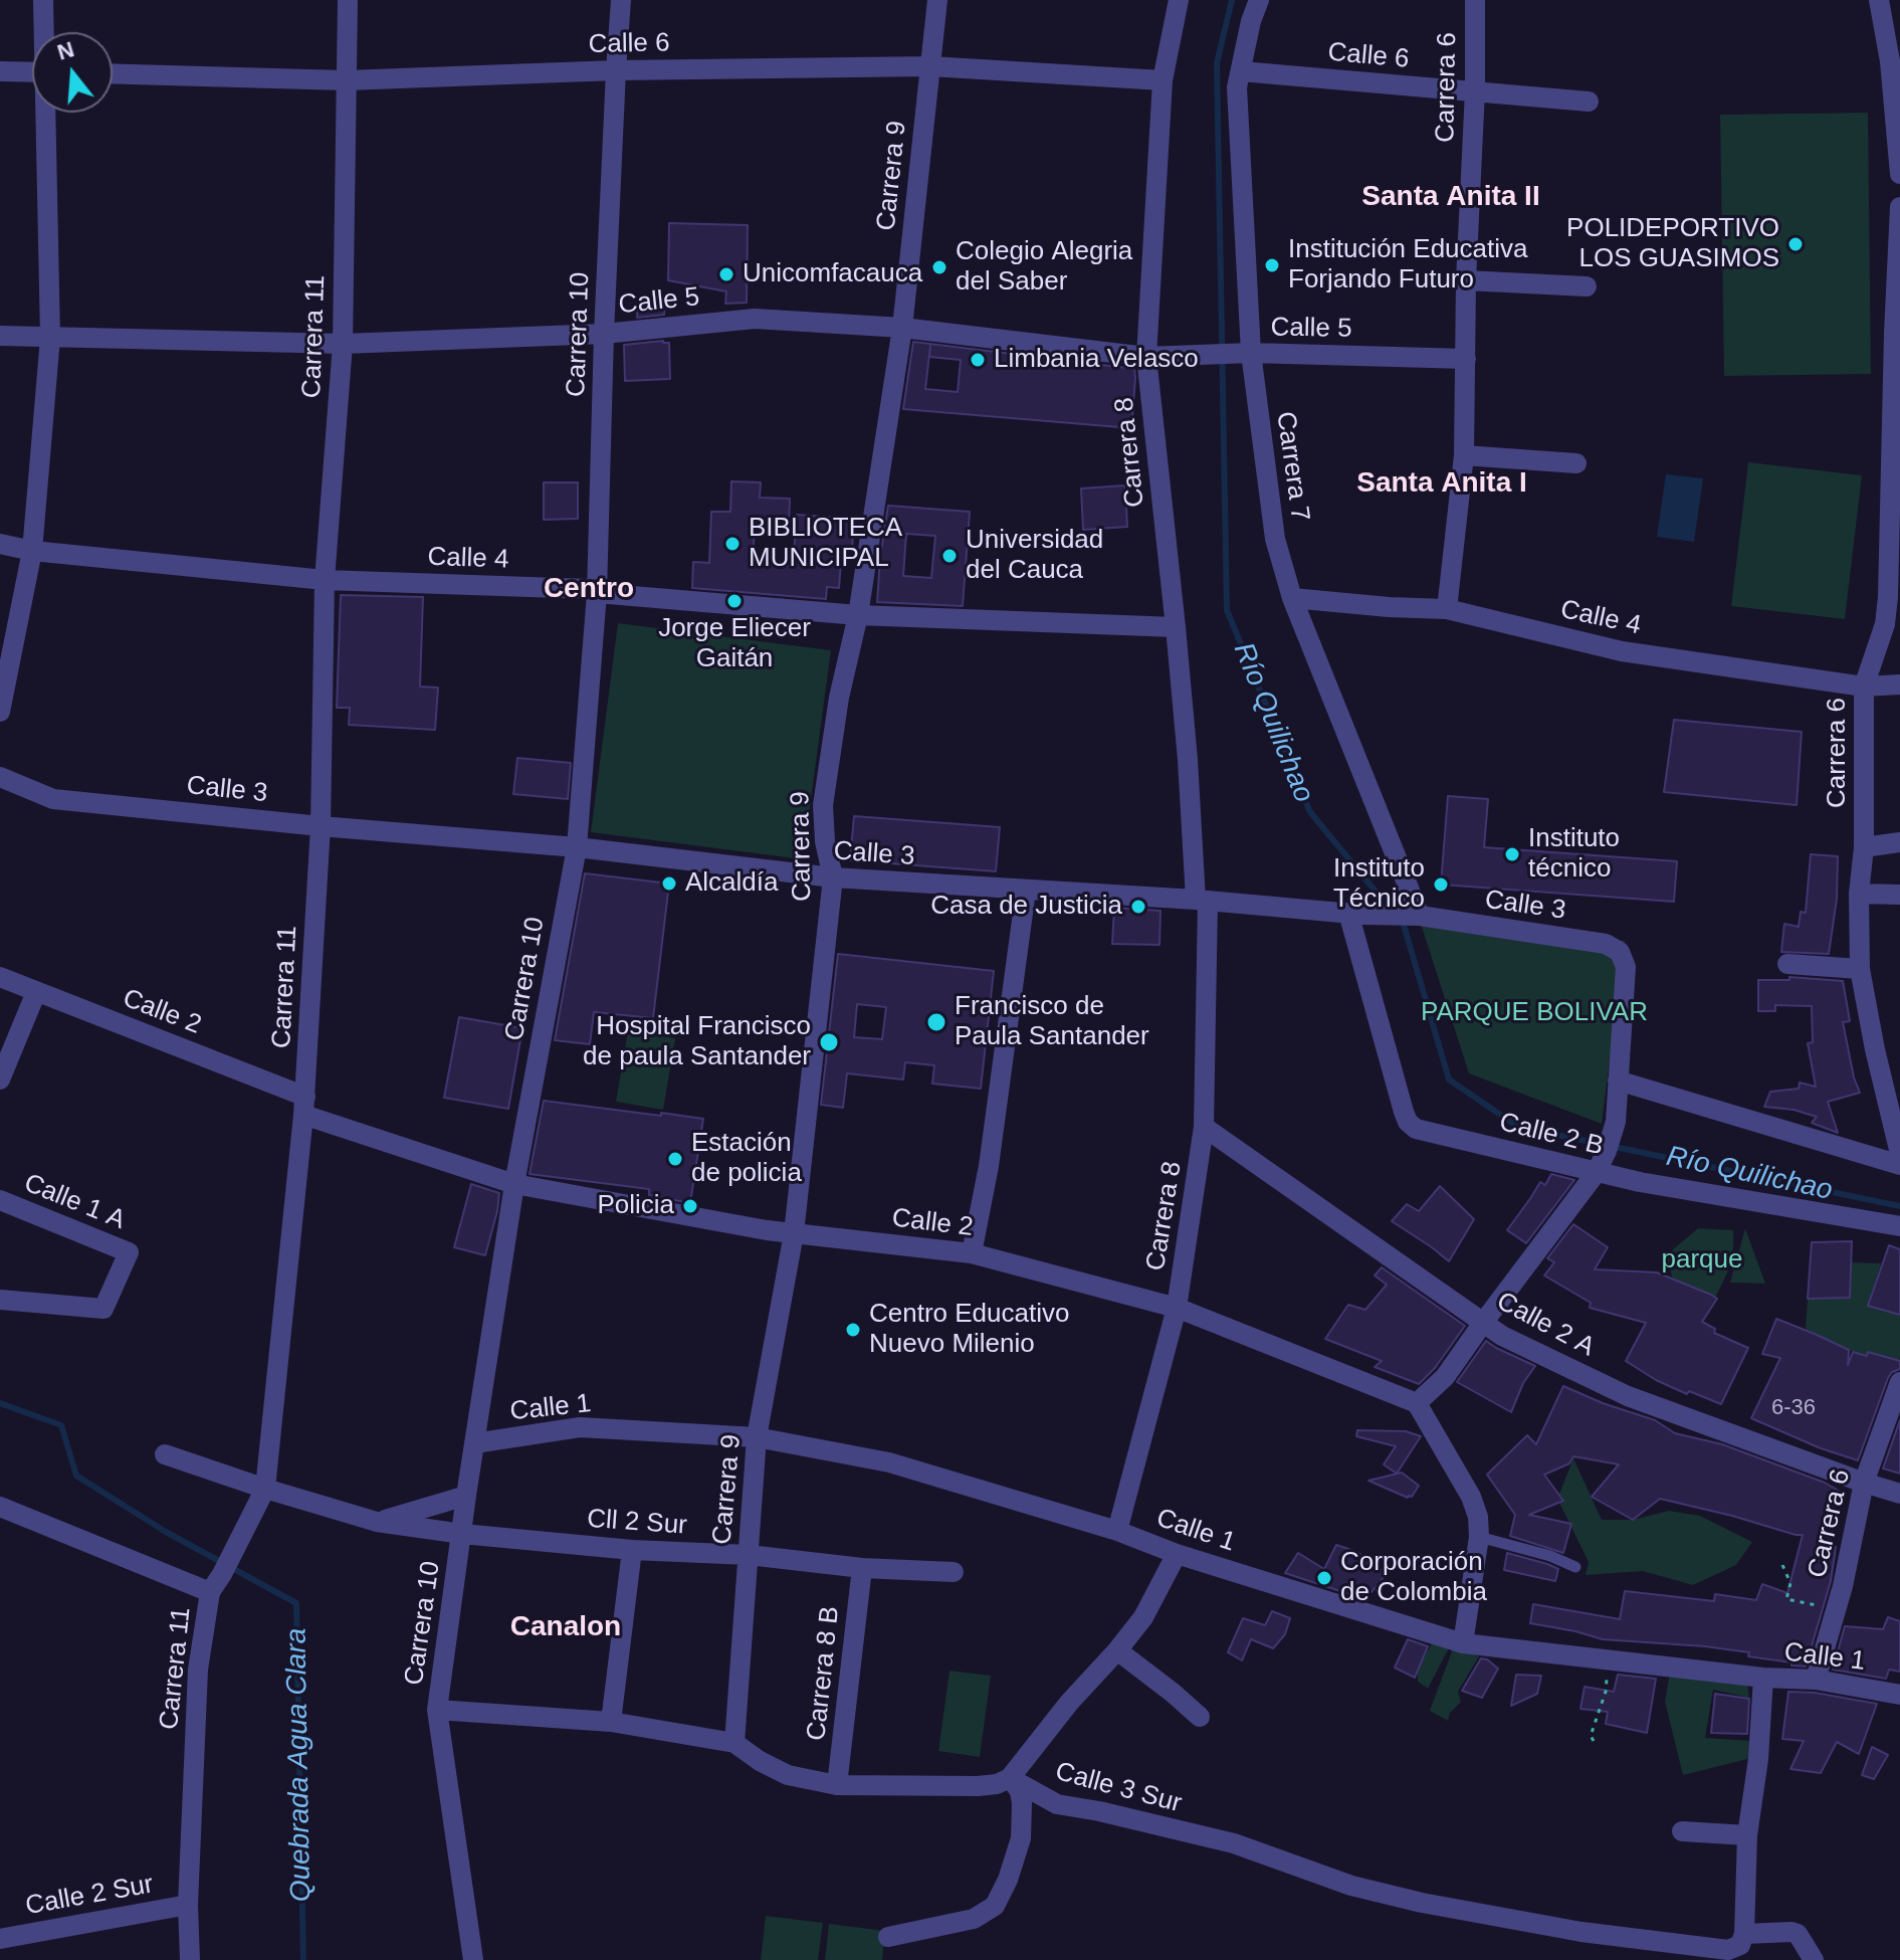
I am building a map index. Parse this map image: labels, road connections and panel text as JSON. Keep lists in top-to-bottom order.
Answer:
{
  "streets": {
    "street": [
      "Calle 6",
      "Carrera 6",
      "Carrera 9",
      "Calle 5",
      "Carrera 10",
      "Carrera 11",
      "Carrera 8",
      "Carrera 7",
      "Calle 4",
      "Calle 3",
      "Calle 2",
      "Calle 2 B",
      "Calle 1 A",
      "Calle 2 A",
      "Calle 1",
      "Cll 2 Sur",
      "Carrera 8 B",
      "Calle 3 Sur",
      "Calle 2 Sur"
    ]
  },
  "crossings": [
    ["Calle 6", "Carrera 6"],
    ["Calle 6", "Carrera 9"],
    ["Calle 6", "Carrera 10"],
    ["Calle 6", "Carrera 11"],
    ["Calle 6", "Carrera 8"],
    ["Calle 6", "Carrera 7"],
    ["Carrera 6", "Calle 5"],
    ["Carrera 6", "Calle 4"],
    ["Carrera 6", "Calle 2 A"],
    ["Carrera 6", "Calle 1"],
    ["Carrera 9", "Calle 5"],
    ["Carrera 9", "Calle 4"],
    ["Carrera 9", "Calle 3"],
    ["Carrera 9", "Calle 2"],
    ["Carrera 9", "Calle 1"],
    ["Carrera 9", "Cll 2 Sur"],
    ["Calle 5", "Carrera 10"],
    ["Calle 5", "Carrera 11"],
    ["Calle 5", "Carrera 8"],
    ["Calle 5", "Carrera 7"],
    ["Carrera 10", "Calle 4"],
    ["Carrera 10", "Calle 3"],
    ["Carrera 10", "Calle 2"],
    ["Carrera 10", "Calle 1"],
    ["Carrera 10", "Cll 2 Sur"],
    ["Carrera 11", "Calle 4"],
    ["Carrera 11", "Calle 3"],
    ["Carrera 11", "Calle 2"],
    ["Carrera 11", "Calle 2 Sur"],
    ["Carrera 8", "Calle 4"],
    ["Carrera 8", "Calle 3"],
    ["Carrera 8", "Calle 2"],
    ["Carrera 8", "Calle 2 A"],
    ["Carrera 8", "Calle 1"],
    ["Carrera 7", "Calle 4"],
    ["Carrera 7", "Calle 3"],
    ["Calle 3", "Calle 2 B"],
    ["Cll 2 Sur", "Carrera 8 B"]
  ],
  "districts": [
    "Santa Anita II",
    "Santa Anita I",
    "Centro",
    "Canalon"
  ],
  "water": ["Río Quilichao", "Quebrada Agua Clara"],
  "parks": ["PARQUE BOLIVAR", "parque"],
  "places": [
    "POLIDEPORTIVO LOS GUASIMOS",
    "Institución Educativa Forjando Futuro",
    "Colegio Alegria del Saber",
    "Unicomfacauca",
    "Limbania Velasco",
    "BIBLIOTECA MUNICIPAL",
    "Universidad del Cauca",
    "Jorge Eliecer Gaitán",
    "Instituto técnico",
    "Alcaldía",
    "Instituto Técnico",
    "Casa de Justicia",
    "Francisco de Paula Santander",
    "Hospital Francisco de paula Santander",
    "Estación de policia",
    "Policia",
    "Centro Educativo Nuevo Milenio",
    "Corporación de Colombia"
  ],
  "house_numbers": ["6-36"],
  "north": "top"
}
